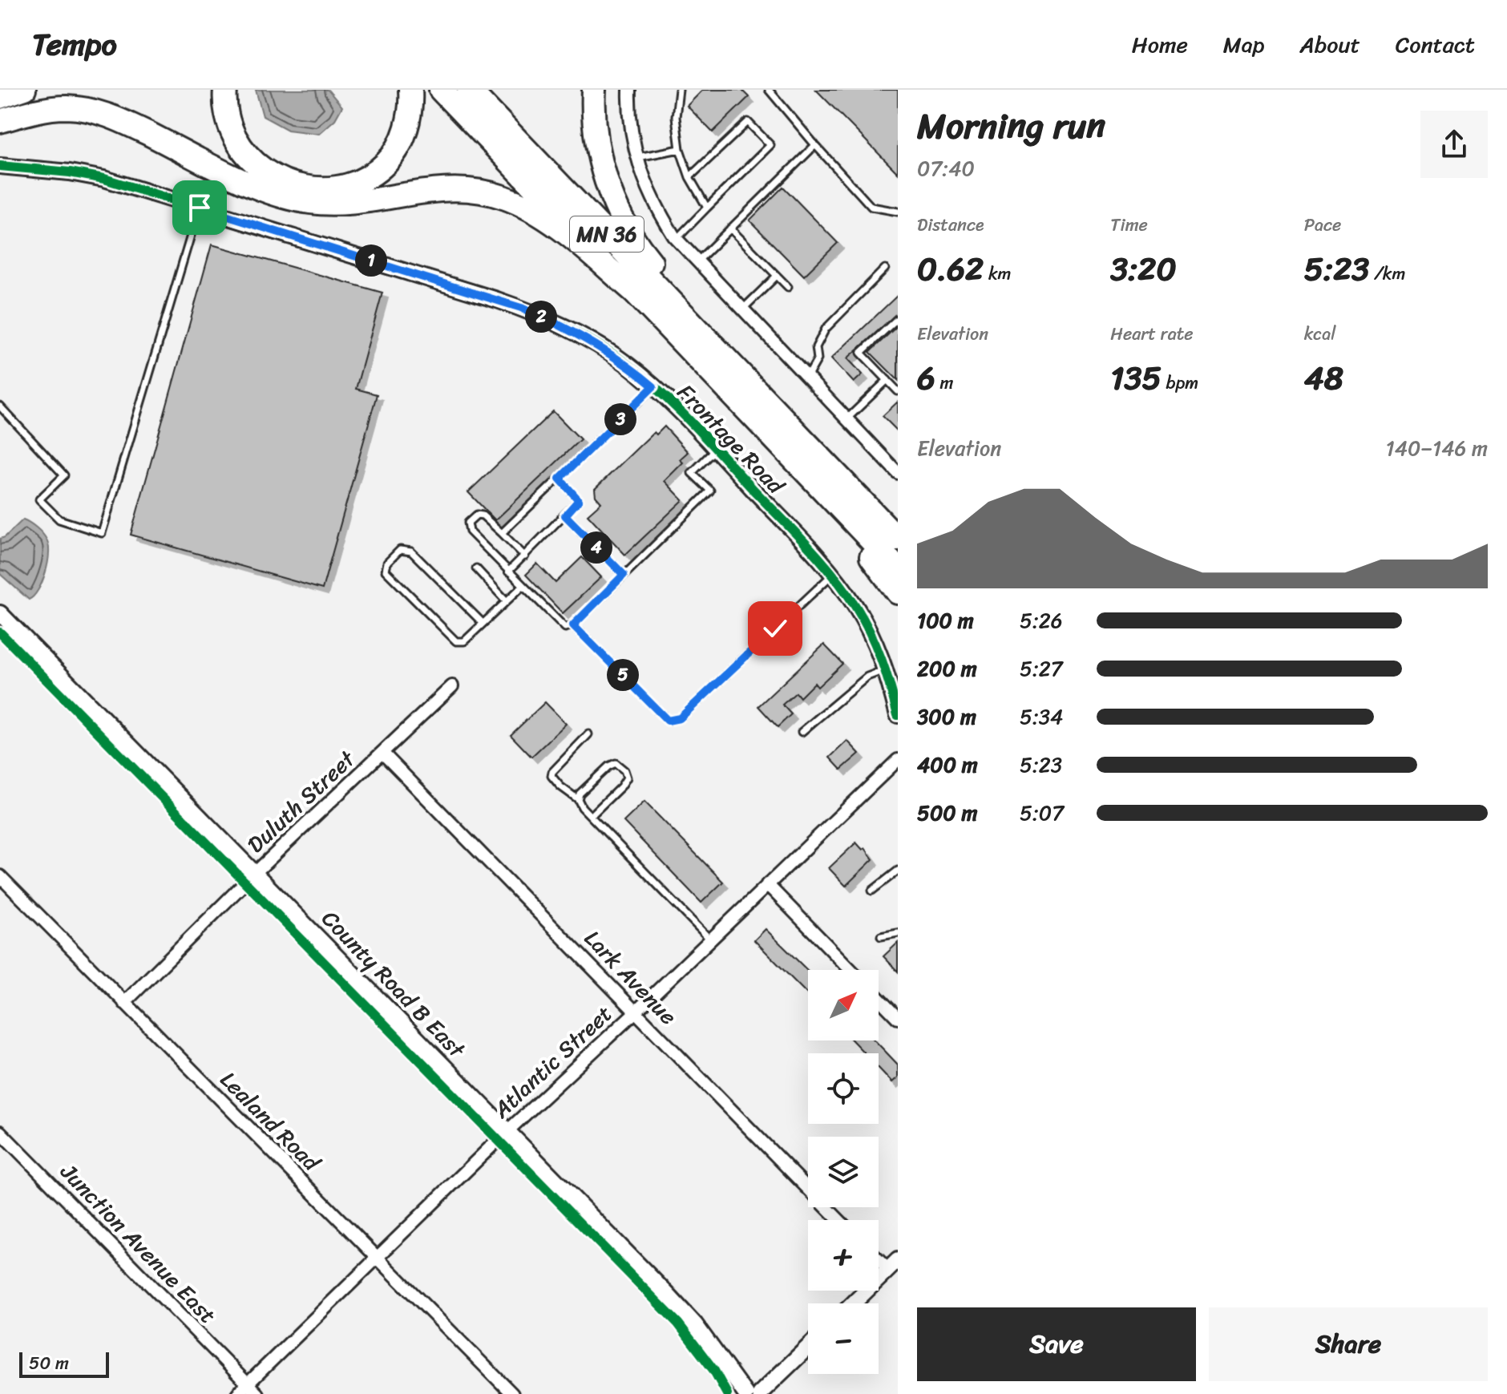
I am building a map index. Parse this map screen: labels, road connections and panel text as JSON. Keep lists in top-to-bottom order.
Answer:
{
  "streets": {
    "highway": ["MN 36"],
    "street": [
      "Frontage Road",
      "Duluth Street",
      "Lark Avenue",
      "County Road B East",
      "Atlantic Street",
      "Lealand Road",
      "Junction Avenue East"
    ]
  },
  "crossings": [
    ["Duluth Street", "Lark Avenue"],
    ["Duluth Street", "County Road B East"],
    ["Duluth Street", "Lealand Road"],
    ["Lark Avenue", "Atlantic Street"],
    ["County Road B East", "Atlantic Street"],
    ["Atlantic Street", "Lealand Road"],
    ["Atlantic Street", "Junction Avenue East"]
  ],
  "scale_bar": "50 m",
  "north": "top right",
  "page": {
    "header": "Tempo",
    "nav": [
      "Home",
      "Map",
      "About",
      "Contact"
    ],
    "heading": ["Morning run", "07:40"],
    "stats": [
      ["Distance", "0.62 km"],
      ["Time", "3:20"],
      ["Pace", "5:23 /km"],
      ["Elevation", "6 m"],
      ["Heart rate", "135 bpm"],
      ["kcal", "48"]
    ],
    "pins": [
      "1",
      "2",
      "3",
      "4",
      "5"
    ],
    "chart": ["Elevation", "140–146 m"],
    "list": [
      {
        "name": "100 m",
        "note": "5:26"
      },
      {
        "name": "200 m",
        "note": "5:27"
      },
      {
        "name": "300 m",
        "note": "5:34"
      },
      {
        "name": "400 m",
        "note": "5:23"
      },
      {
        "name": "500 m",
        "note": "5:07"
      }
    ],
    "map_buttons": ["+", "−"],
    "buttons": ["Save", "Share"],
    "scale": "50 m"
  }
}
